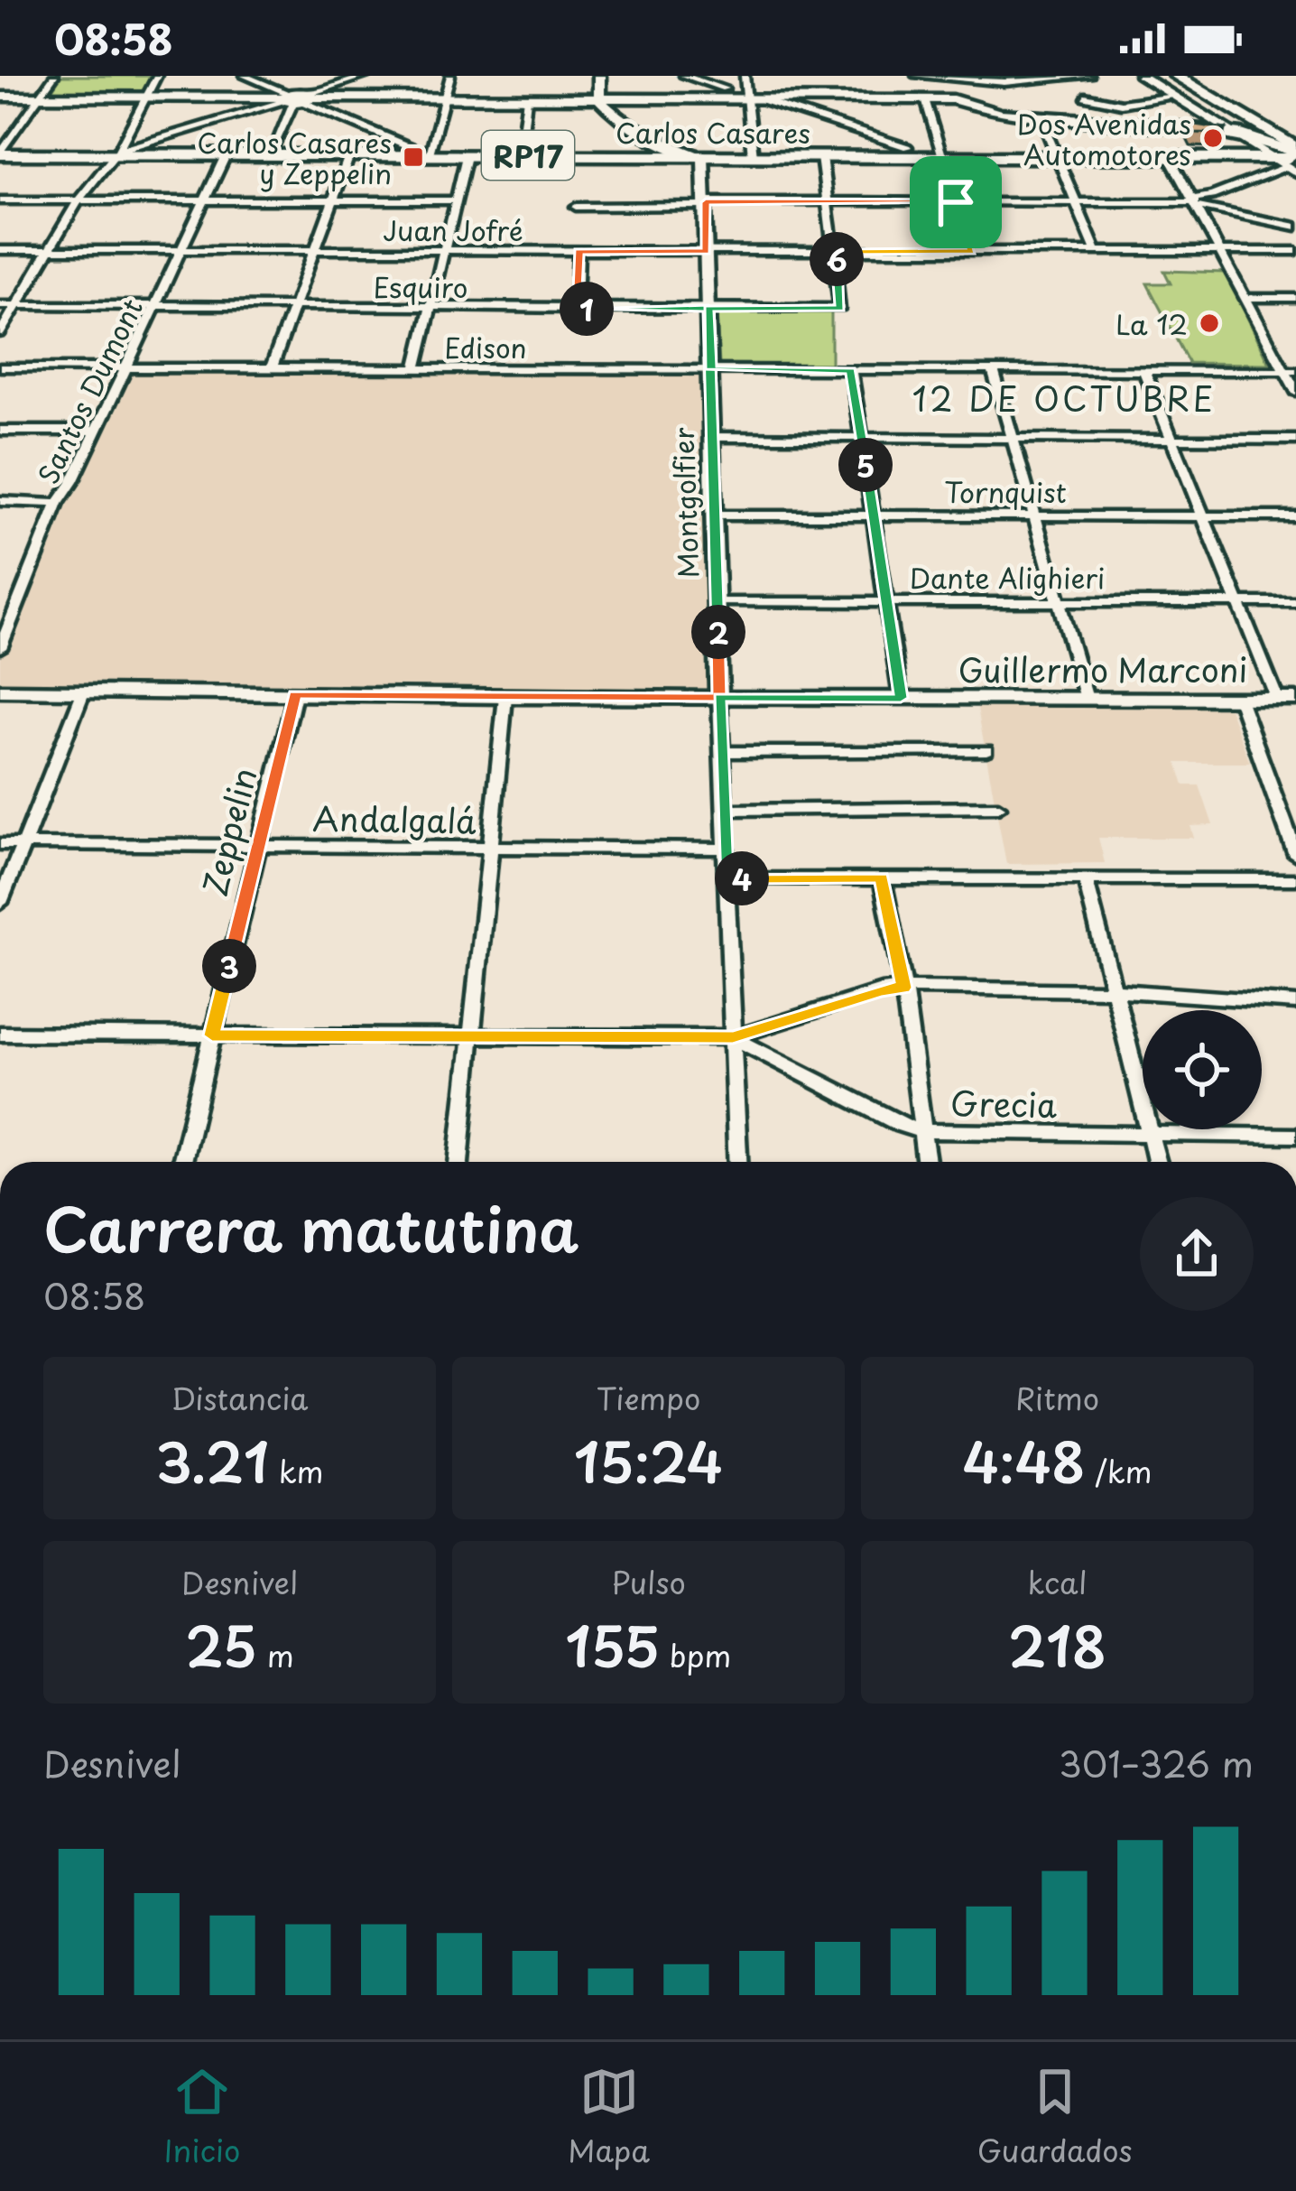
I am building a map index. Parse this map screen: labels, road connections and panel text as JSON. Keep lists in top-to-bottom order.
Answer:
{
  "streets": {
    "main road": ["Carlos Casares", "RP17"],
    "street": [
      "Juan Jofré",
      "Esquiro",
      "Edison",
      "Santos Dumont",
      "Tornquist",
      "Montgolfier",
      "Dante Alighieri",
      "Guillermo Marconi",
      "Andalgalá",
      "Zeppelin",
      "Grecia"
    ]
  },
  "crossings": [
    ["Carlos Casares", "RP17"],
    ["Carlos Casares", "Santos Dumont"],
    ["Carlos Casares", "Montgolfier"],
    ["Juan Jofré", "Esquiro"],
    ["Juan Jofré", "Santos Dumont"],
    ["Juan Jofré", "Montgolfier"],
    ["Esquiro", "Santos Dumont"],
    ["Esquiro", "Montgolfier"],
    ["Edison", "Santos Dumont"],
    ["Edison", "Montgolfier"],
    ["Tornquist", "Montgolfier"],
    ["Montgolfier", "Dante Alighieri"],
    ["Montgolfier", "Guillermo Marconi"],
    ["Montgolfier", "Andalgalá"],
    ["Montgolfier", "Grecia"],
    ["Guillermo Marconi", "Zeppelin"],
    ["Andalgalá", "Zeppelin"]
  ],
  "districts": ["12 DE OCTUBRE"],
  "places": {
    "other": ["Dos Avenidas Automotores", "La 12"],
    "transit": ["Carlos Casares y Zeppelin"]
  },
  "page": {
    "status": "08:58",
    "pins": [
      "6",
      "1",
      "5",
      "2",
      "4",
      "3"
    ],
    "heading": ["Carrera matutina", "08:58"],
    "stats": [
      ["Distancia", "3.21 km"],
      ["Tiempo", "15:24"],
      ["Ritmo", "4:48 /km"],
      ["Desnivel", "25 m"],
      ["Pulso", "155 bpm"],
      ["kcal", "218"]
    ],
    "chart": ["Desnivel", "301–326 m"],
    "tabs": ["Inicio", "Mapa", "Guardados"]
  }
}
